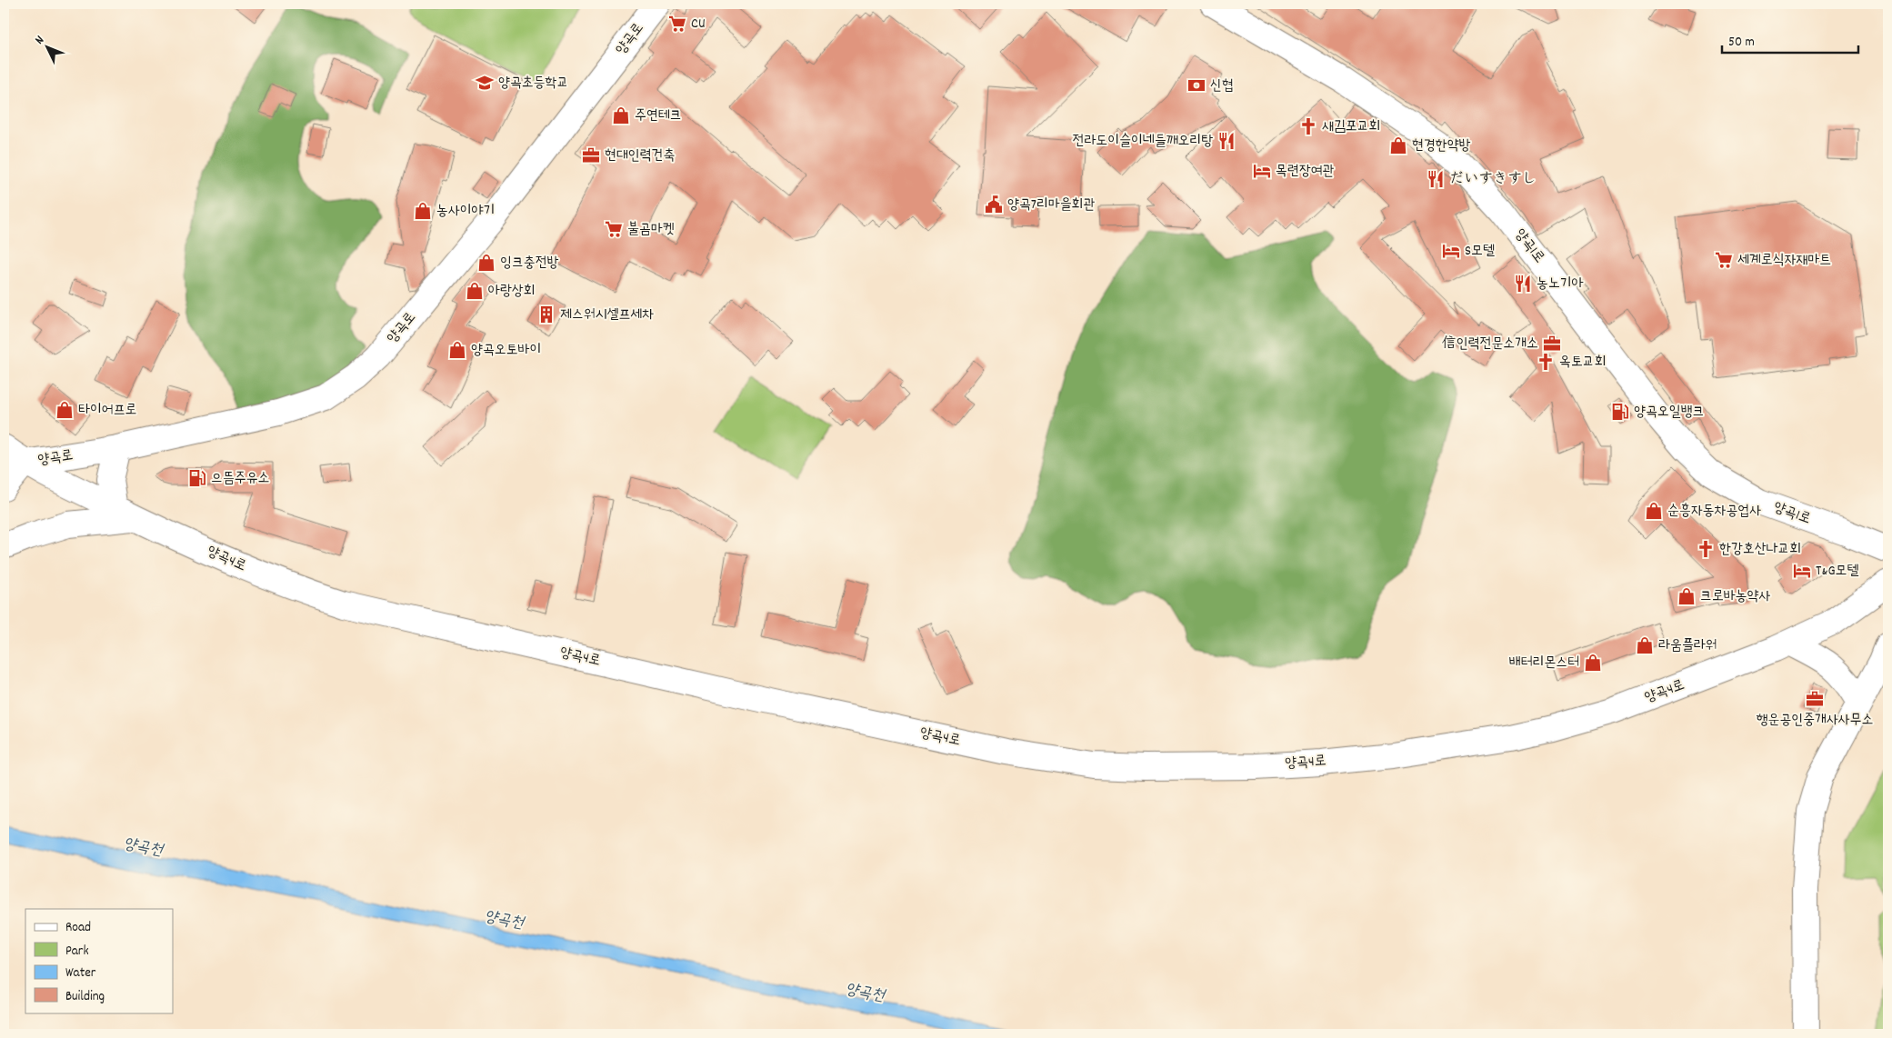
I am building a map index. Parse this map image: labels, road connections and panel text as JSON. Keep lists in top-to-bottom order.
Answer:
{
  "streets": {
    "street": ["양곡로", "양곡1로", "양곡4로"]
  },
  "crossings": [
    ["양곡로", "양곡4로"]
  ],
  "water": ["양곡천"],
  "places": {
    "supermarket": ["CU", "불곰마켓", "세계로식자재마트"],
    "school or university": ["양곡초등학교"],
    "bank": ["신협"],
    "shop": [
      "주연테크",
      "현경한약방",
      "농사이야기",
      "잉크충전방",
      "아랑상회",
      "양곡오토바이",
      "타이어프로",
      "순흥자동차공업사",
      "크로바농약사",
      "라움플라워",
      "배터리몬스터"
    ],
    "church": ["새김포교회", "옥토교회", "한강호산나교회"],
    "restaurant": ["전라도이슬이네들깨오리탕", "だいすきすし", "농노기아"],
    "office": ["현대인력건축", "信인력전문소개소", "행운공인중개사사무소"],
    "hotel": ["목련장여관", "S모텔", "T&G모텔"],
    "public building": ["양곡7리마을회관"],
    "building": ["제스워시셀프세차"],
    "fuel station": ["양곡오일뱅크", "으뜸주유소"]
  },
  "legend": [
    "Road",
    "Park",
    "Water",
    "Building"
  ],
  "scale_bar": "50 m",
  "north": "top left"
}
